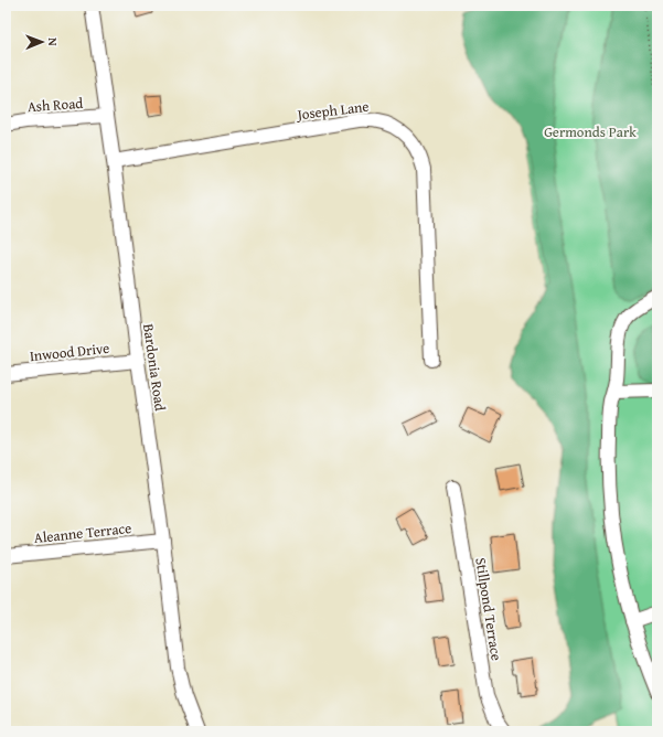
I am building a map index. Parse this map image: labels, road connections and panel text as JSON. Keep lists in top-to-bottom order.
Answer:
{
  "streets": {
    "street": [
      "Ash Road",
      "Joseph Lane",
      "Inwood Drive",
      "Bardonia Road",
      "Aleanne Terrace",
      "Stillpond Terrace"
    ]
  },
  "crossings": [
    ["Ash Road", "Bardonia Road"],
    ["Joseph Lane", "Bardonia Road"],
    ["Inwood Drive", "Bardonia Road"],
    ["Bardonia Road", "Aleanne Terrace"]
  ],
  "parks": ["Germonds Park"],
  "north": "right"
}
